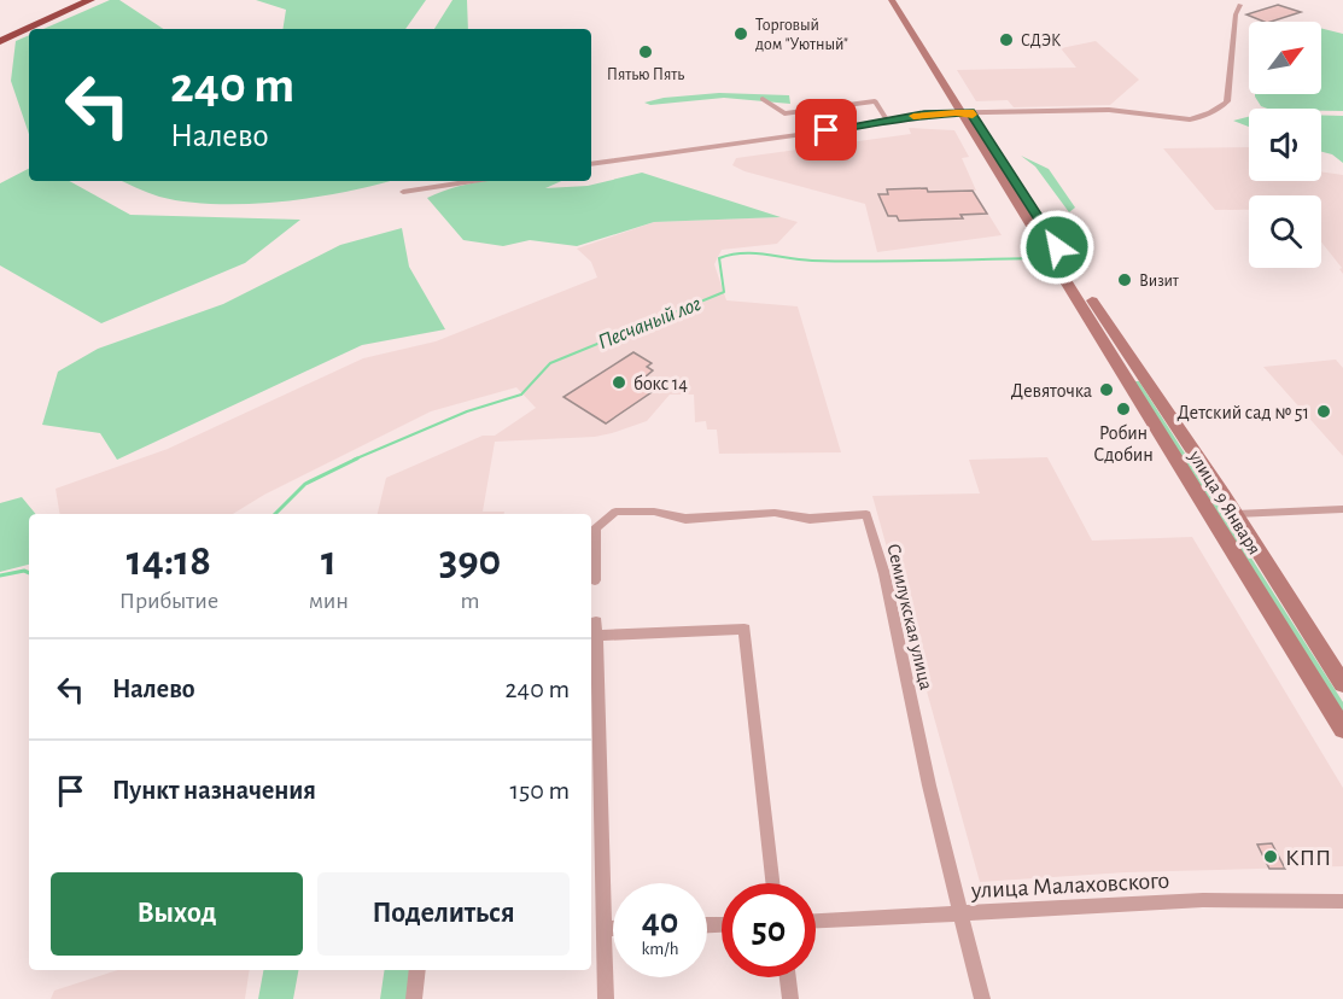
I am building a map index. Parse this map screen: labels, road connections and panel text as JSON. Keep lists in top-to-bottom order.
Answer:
{
  "streets": {
    "main road": ["улица 9 Января"],
    "street": ["Семилукская улица", "улица Малаховского"]
  },
  "crossings": [
    ["Семилукская улица", "улица Малаховского"]
  ],
  "water": ["Песчаный лог"],
  "places": [
    "Торговый дом \"Уютный\"",
    "СДЭК",
    "Пятью Пять",
    "Визит",
    "бокс 14",
    "Девяточка",
    "Робин Сдобин",
    "Детский сад № 51",
    "КПП"
  ],
  "north": "top right",
  "page": {
    "turn": ["240 m", "Налево"],
    "eta": [
      "14:18",
      "Прибытие",
      "1",
      "мин",
      "390",
      "m"
    ],
    "list": [
      {
        "name": "Налево",
        "value": "240 m"
      },
      {
        "name": "Пункт назначения",
        "value": "150 m"
      }
    ],
    "buttons": ["Выход", "Поделиться"],
    "speed": "40 km/h",
    "limit": "50"
  }
}
